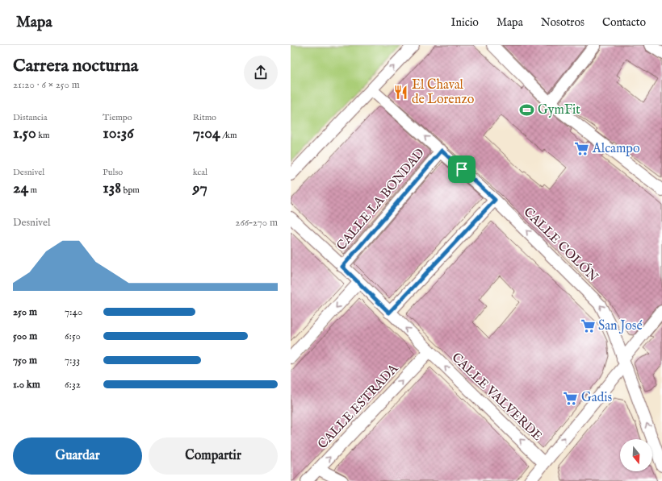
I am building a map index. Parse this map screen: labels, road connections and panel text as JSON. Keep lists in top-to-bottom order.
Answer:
{
  "streets": {
    "street": [
      "CALLE LA BONDAD",
      "CALLE COLÓN",
      "CALLE VALVERDE",
      "CALLE ESTRADA"
    ]
  },
  "crossings": [
    ["CALLE LA BONDAD", "CALLE COLÓN"],
    ["CALLE LA BONDAD", "CALLE VALVERDE"],
    ["CALLE VALVERDE", "CALLE ESTRADA"]
  ],
  "one_way": ["CALLE COLÓN", "CALLE VALVERDE"],
  "places": {
    "restaurant": ["El Chaval de Lorenzo"],
    "sports": ["GymFit"],
    "supermarket": ["Alcampo", "San José", "Gadis"]
  },
  "north": "bottom",
  "page": {
    "header": "Mapa",
    "nav": [
      "Inicio",
      "Mapa",
      "Nosotros",
      "Contacto"
    ],
    "heading": ["Carrera nocturna", "21:20 · 6 × 250 m"],
    "stats": [
      ["Distancia", "1.50 km"],
      ["Tiempo", "10:36"],
      ["Ritmo", "7:04 /km"],
      ["Desnivel", "24 m"],
      ["Pulso", "138 bpm"],
      ["kcal", "97"]
    ],
    "chart": ["Desnivel", "266–270 m"],
    "list": [
      {
        "name": "250 m",
        "note": "7:40"
      },
      {
        "name": "500 m",
        "note": "6:50"
      },
      {
        "name": "750 m",
        "note": "7:33"
      },
      {
        "name": "1.0 km",
        "note": "6:32"
      }
    ],
    "buttons": ["Guardar", "Compartir"]
  }
}
